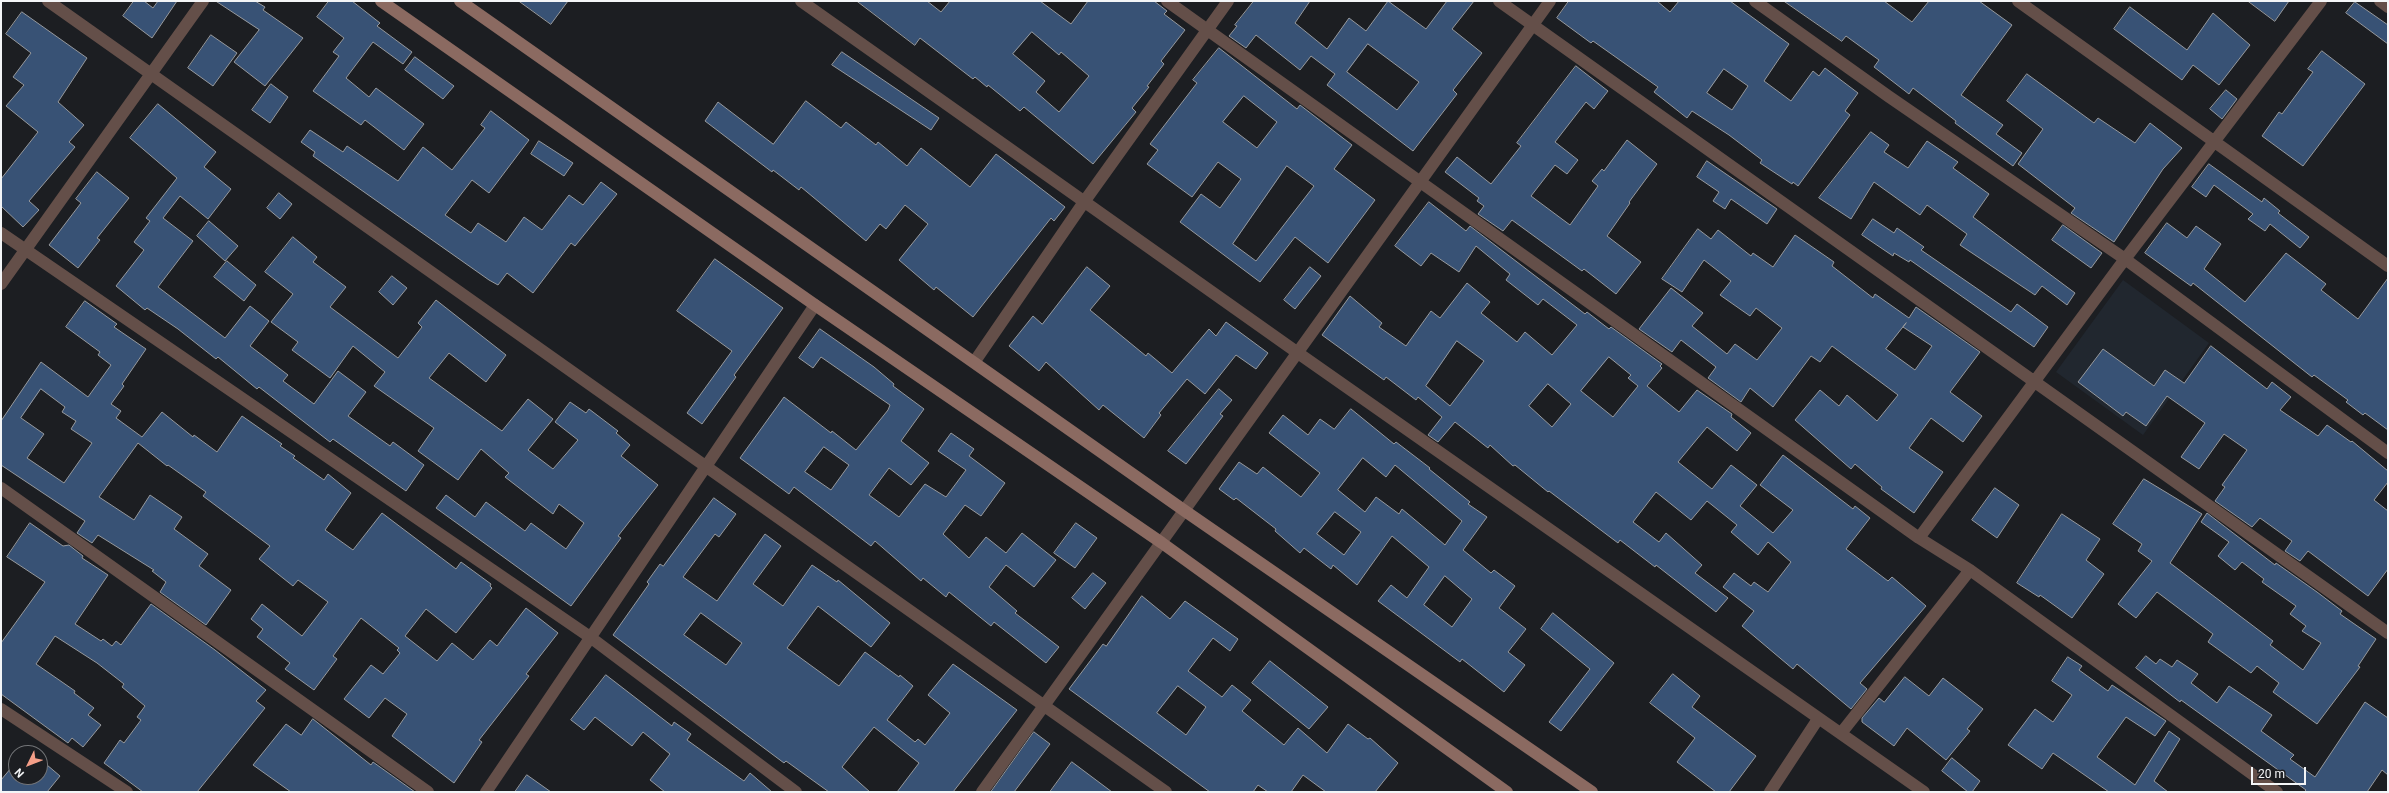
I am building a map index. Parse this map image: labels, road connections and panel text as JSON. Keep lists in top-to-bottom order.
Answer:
{
  "scale_bar": "20 m",
  "north": "bottom left"
}
